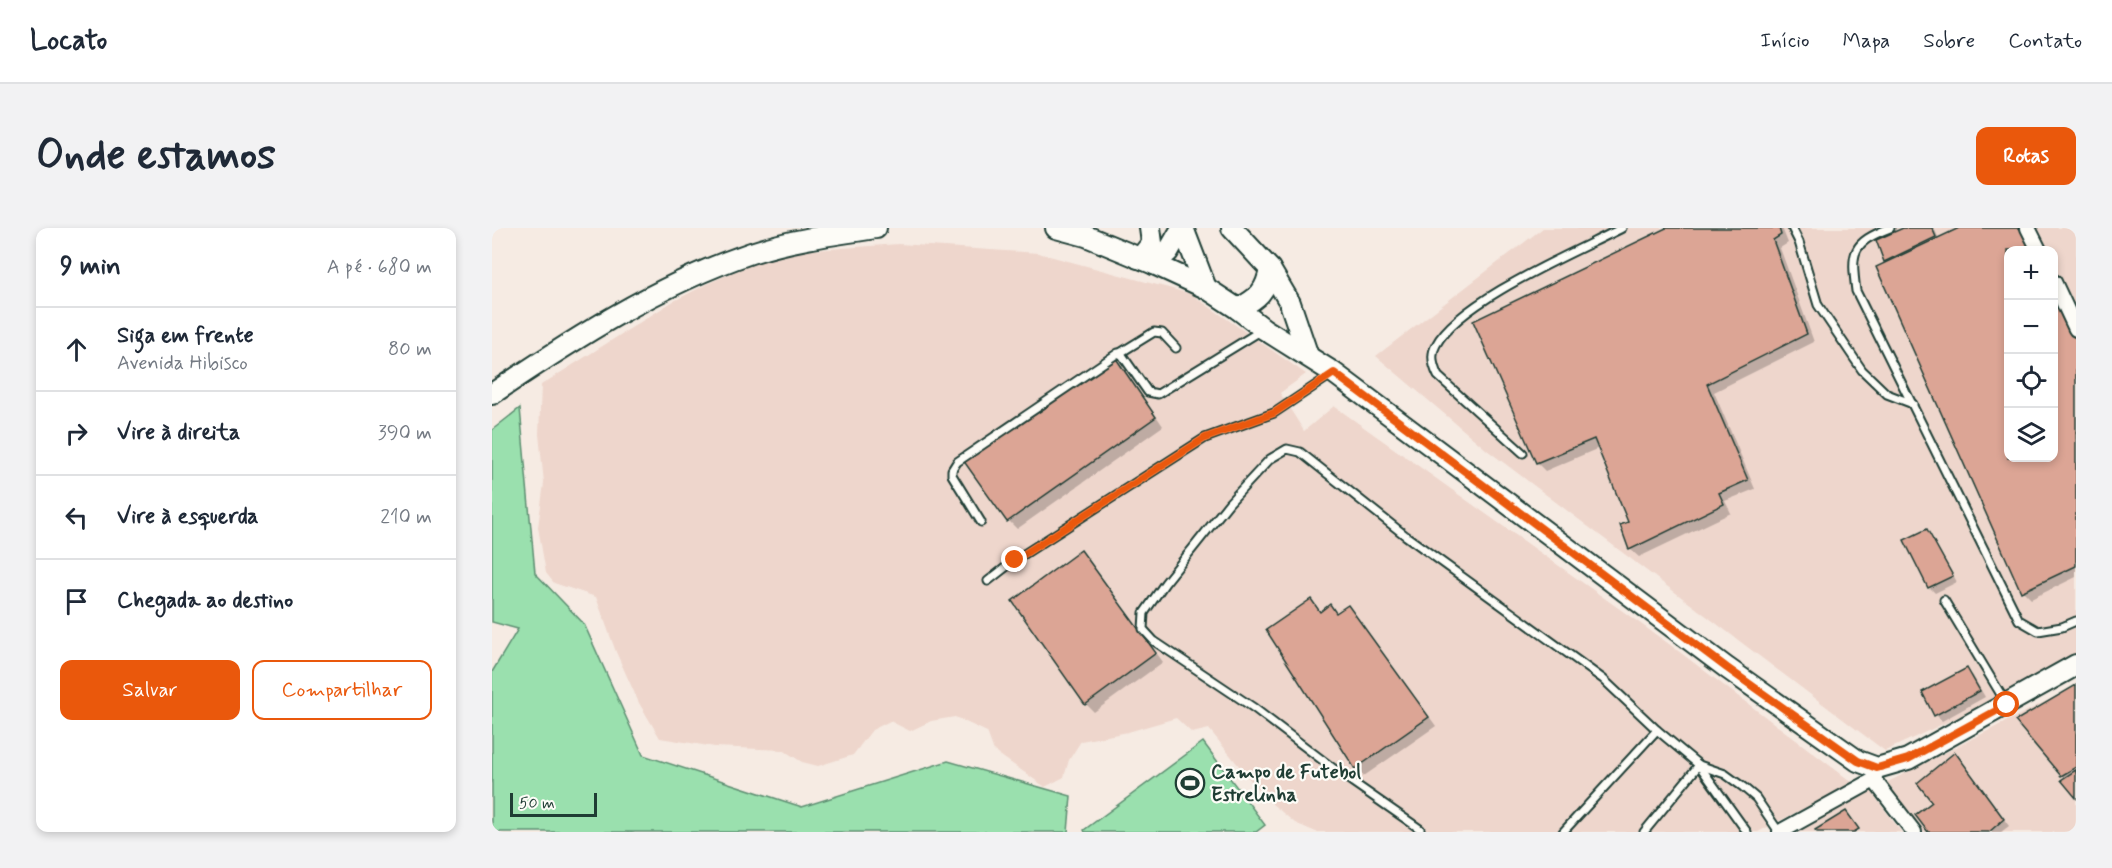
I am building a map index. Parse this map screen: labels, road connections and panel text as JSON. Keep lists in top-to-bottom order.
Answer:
{
  "places": {
    "sports": ["Campo de Futebol Estrelinha"]
  },
  "scale_bar": "50 m",
  "page": {
    "header": "Locato",
    "nav": [
      "Início",
      "Mapa",
      "Sobre",
      "Contato"
    ],
    "buttons": [
      "Rotas",
      ["Salvar", "Compartilhar"]
    ],
    "title": "Onde estamos",
    "heading": ["9 min", "A pé · 680 m"],
    "map_buttons": ["+", "−"],
    "list": [
      ["Siga em frente", "Avenida Hibisco", "80 m"],
      ["Vire à direita", "390 m"],
      ["Vire à esquerda", "210 m"],
      "Chegada ao destino"
    ],
    "scale": "50 m"
  }
}
